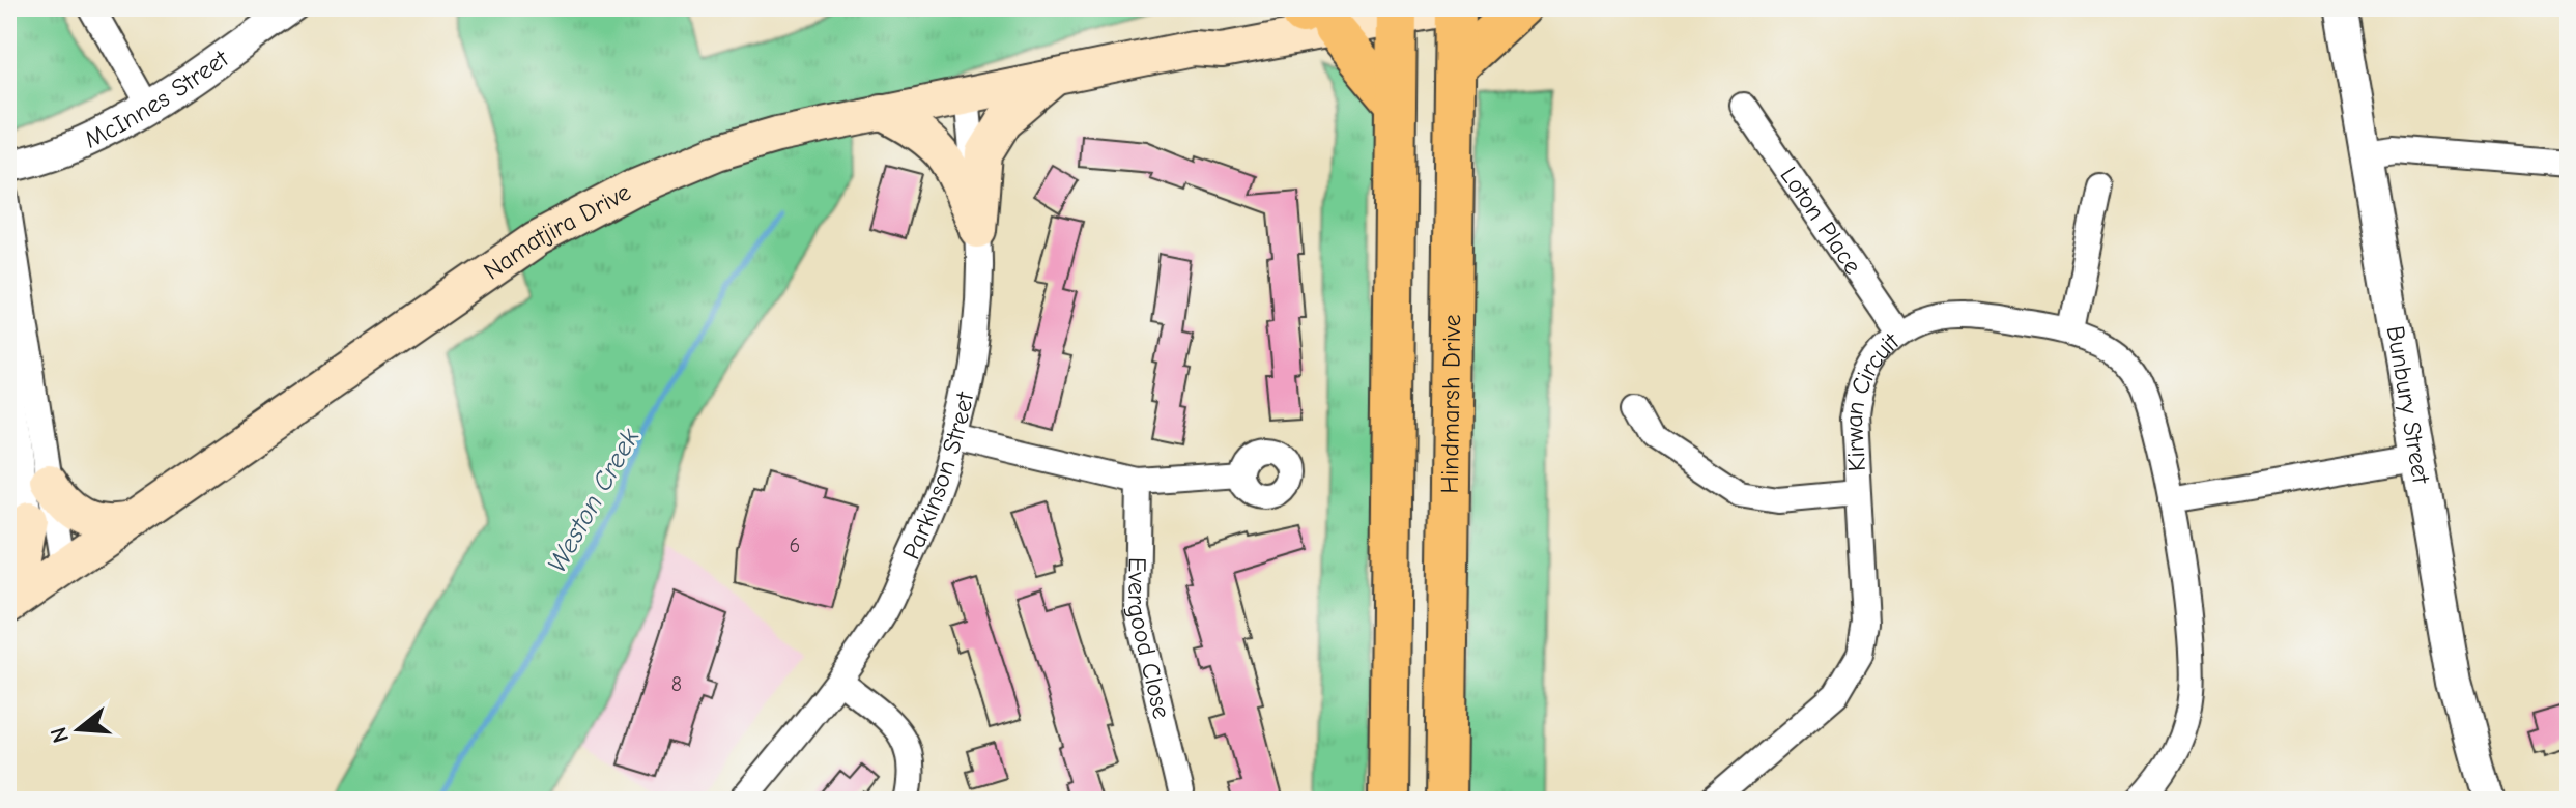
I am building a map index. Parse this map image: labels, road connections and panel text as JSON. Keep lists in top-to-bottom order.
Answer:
{
  "streets": {
    "main road": ["Namatjira Drive", "Hindmarsh Drive"],
    "street": [
      "McInnes Street",
      "Loton Place",
      "Bunbury Street",
      "Kirwan Circuit",
      "Parkinson Street",
      "Evergood Close"
    ]
  },
  "crossings": [
    ["Loton Place", "Kirwan Circuit"],
    ["Namatjira Drive", "Hindmarsh Drive"],
    ["Namatjira Drive", "Parkinson Street"]
  ],
  "water": ["Weston Creek"],
  "house_numbers": ["6", "8"],
  "north": "left"
}
